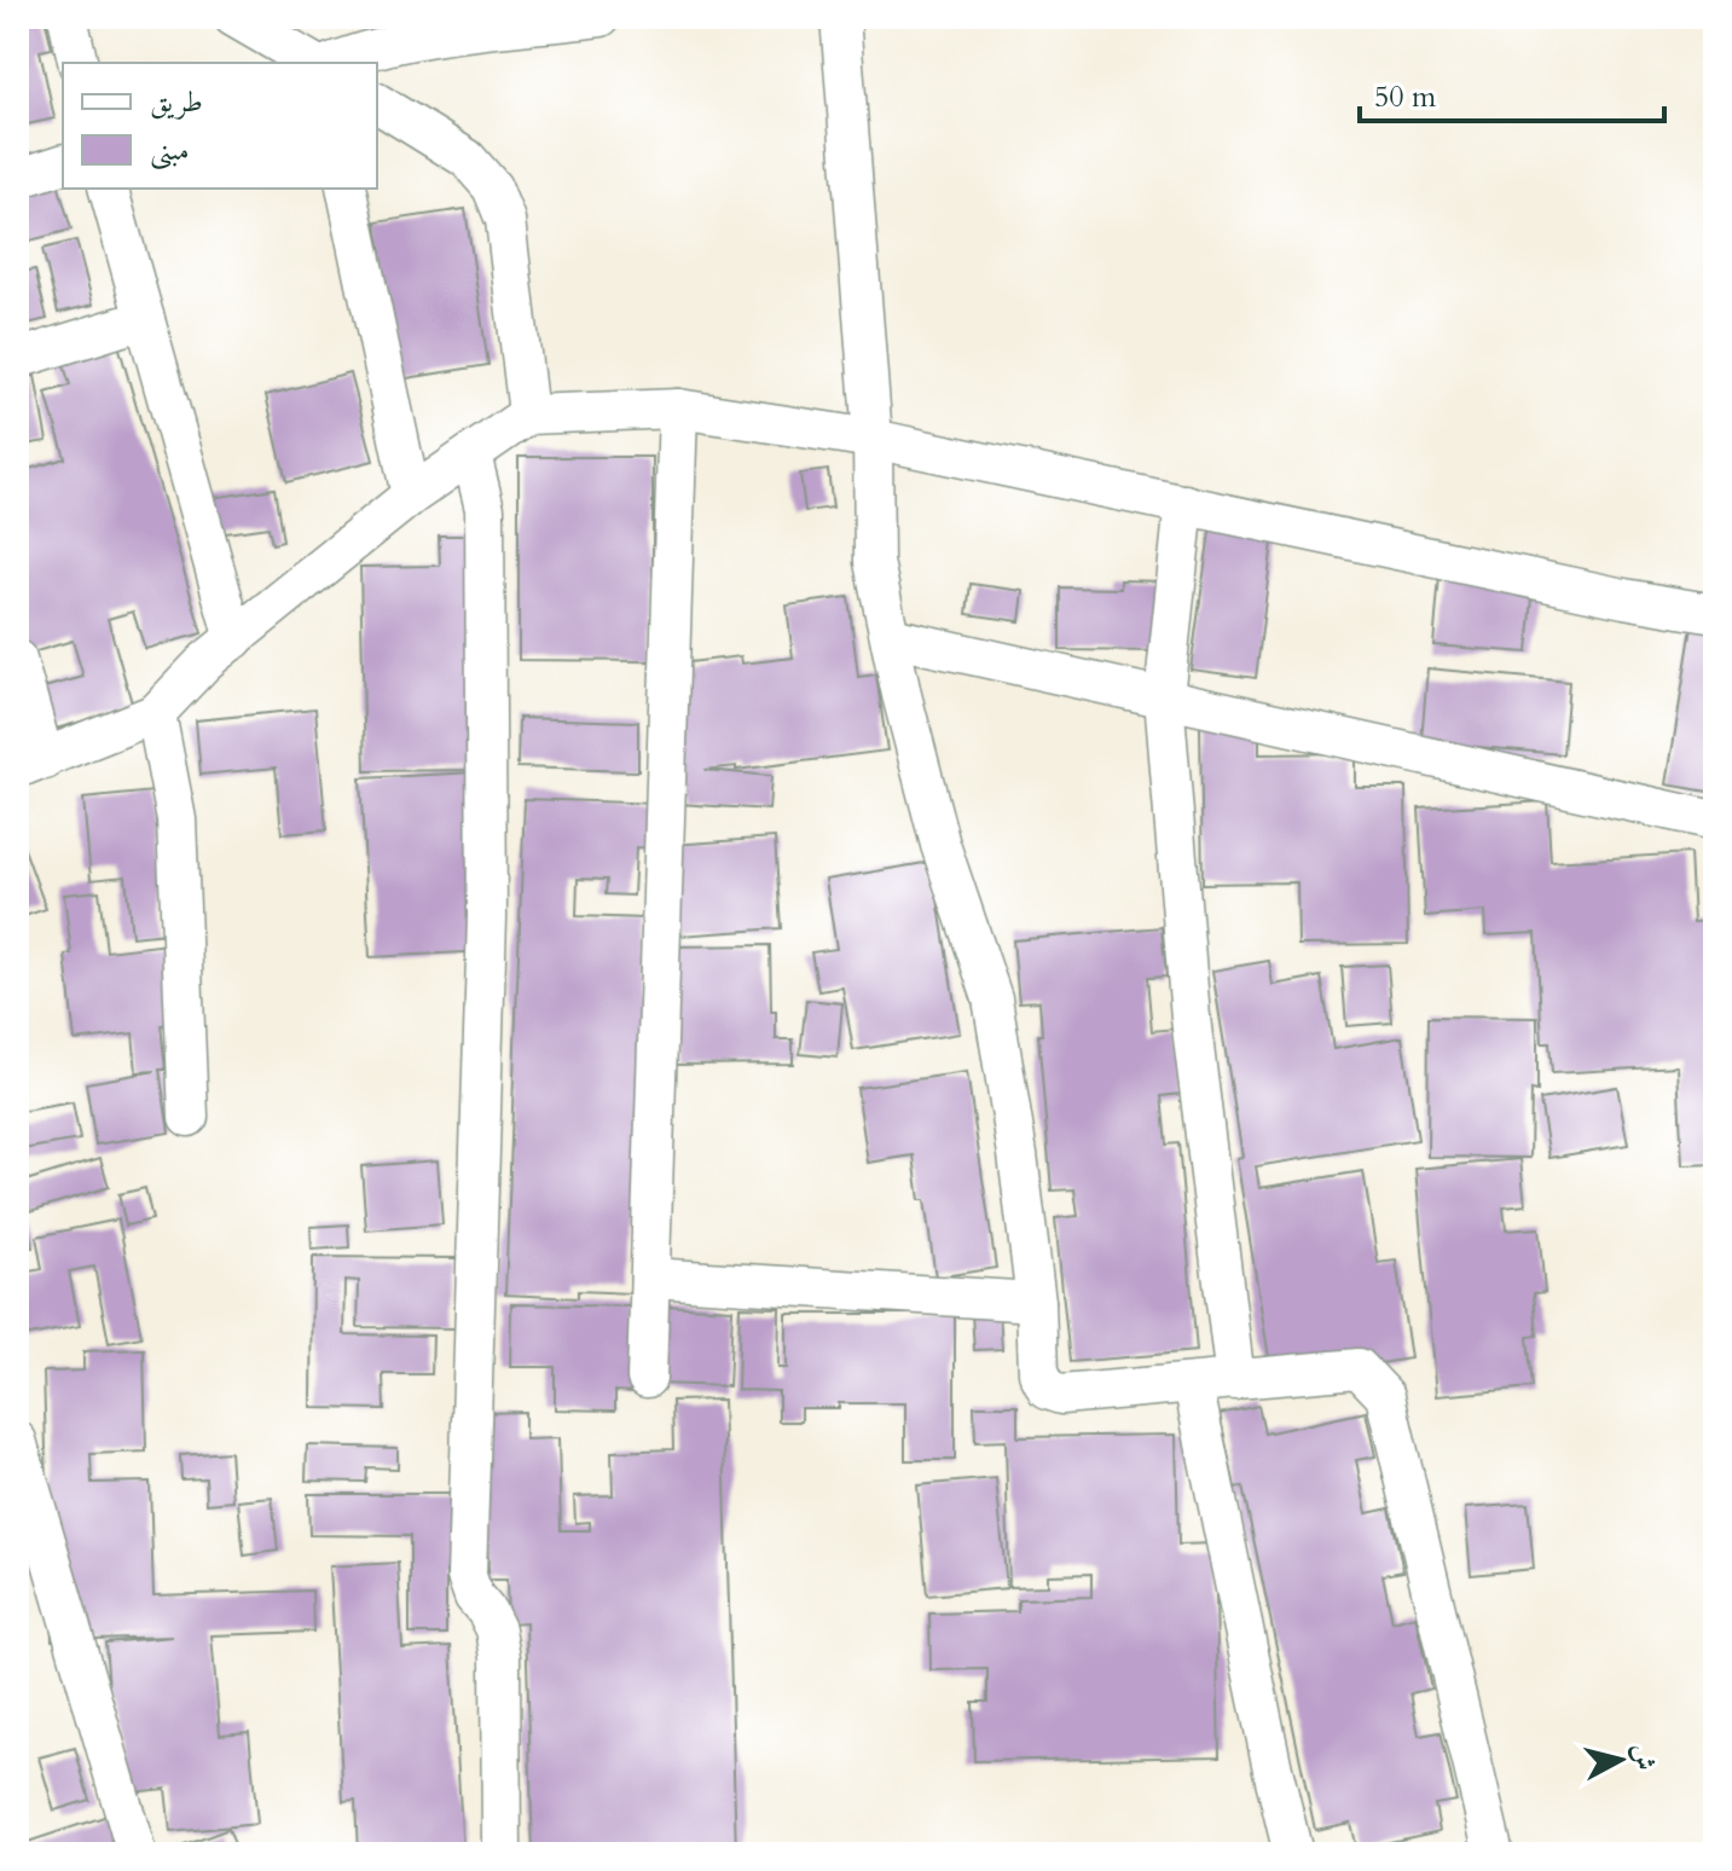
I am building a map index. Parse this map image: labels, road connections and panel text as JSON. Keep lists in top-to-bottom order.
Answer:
{
  "legend": ["طريق", "مبنى"],
  "scale_bar": "50 m",
  "north": "right"
}
